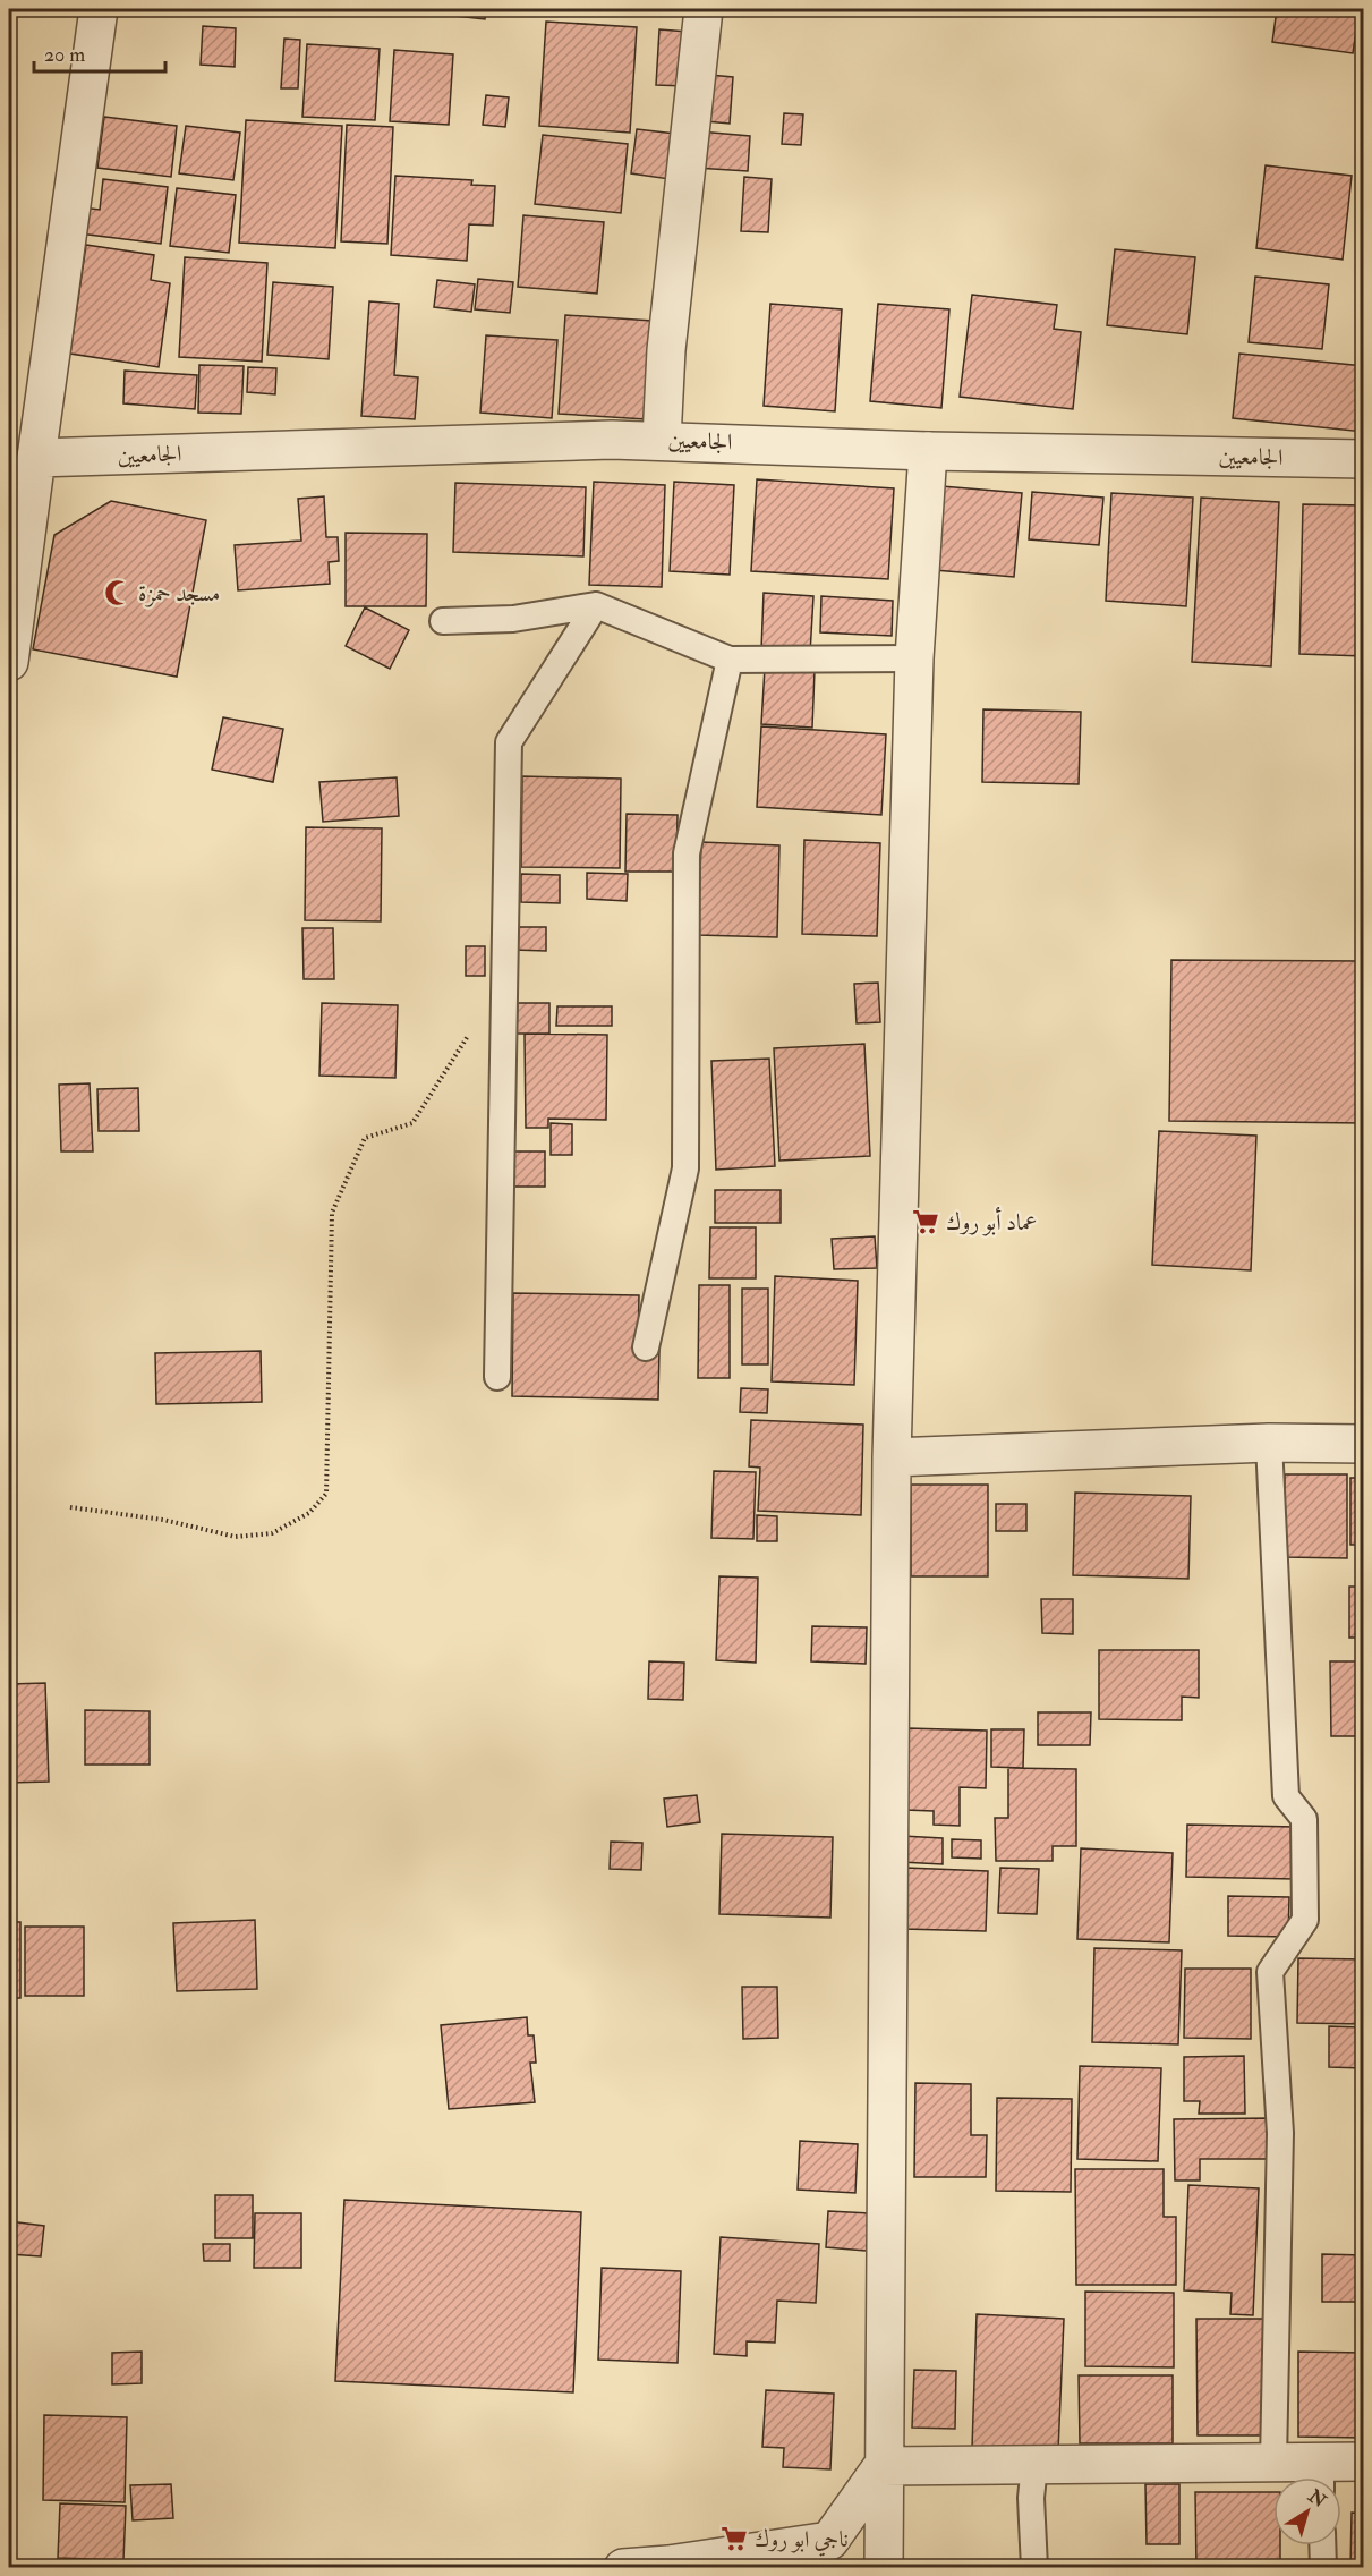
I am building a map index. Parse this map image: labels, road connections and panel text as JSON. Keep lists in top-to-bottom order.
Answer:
{
  "streets": {
    "street": ["الجامعيين"]
  },
  "places": {
    "mosque": ["مسجد حمزة"],
    "supermarket": ["عماد أبو روك", "ناجي ابو روك"]
  },
  "scale_bar": "20 m",
  "north": "top right"
}
